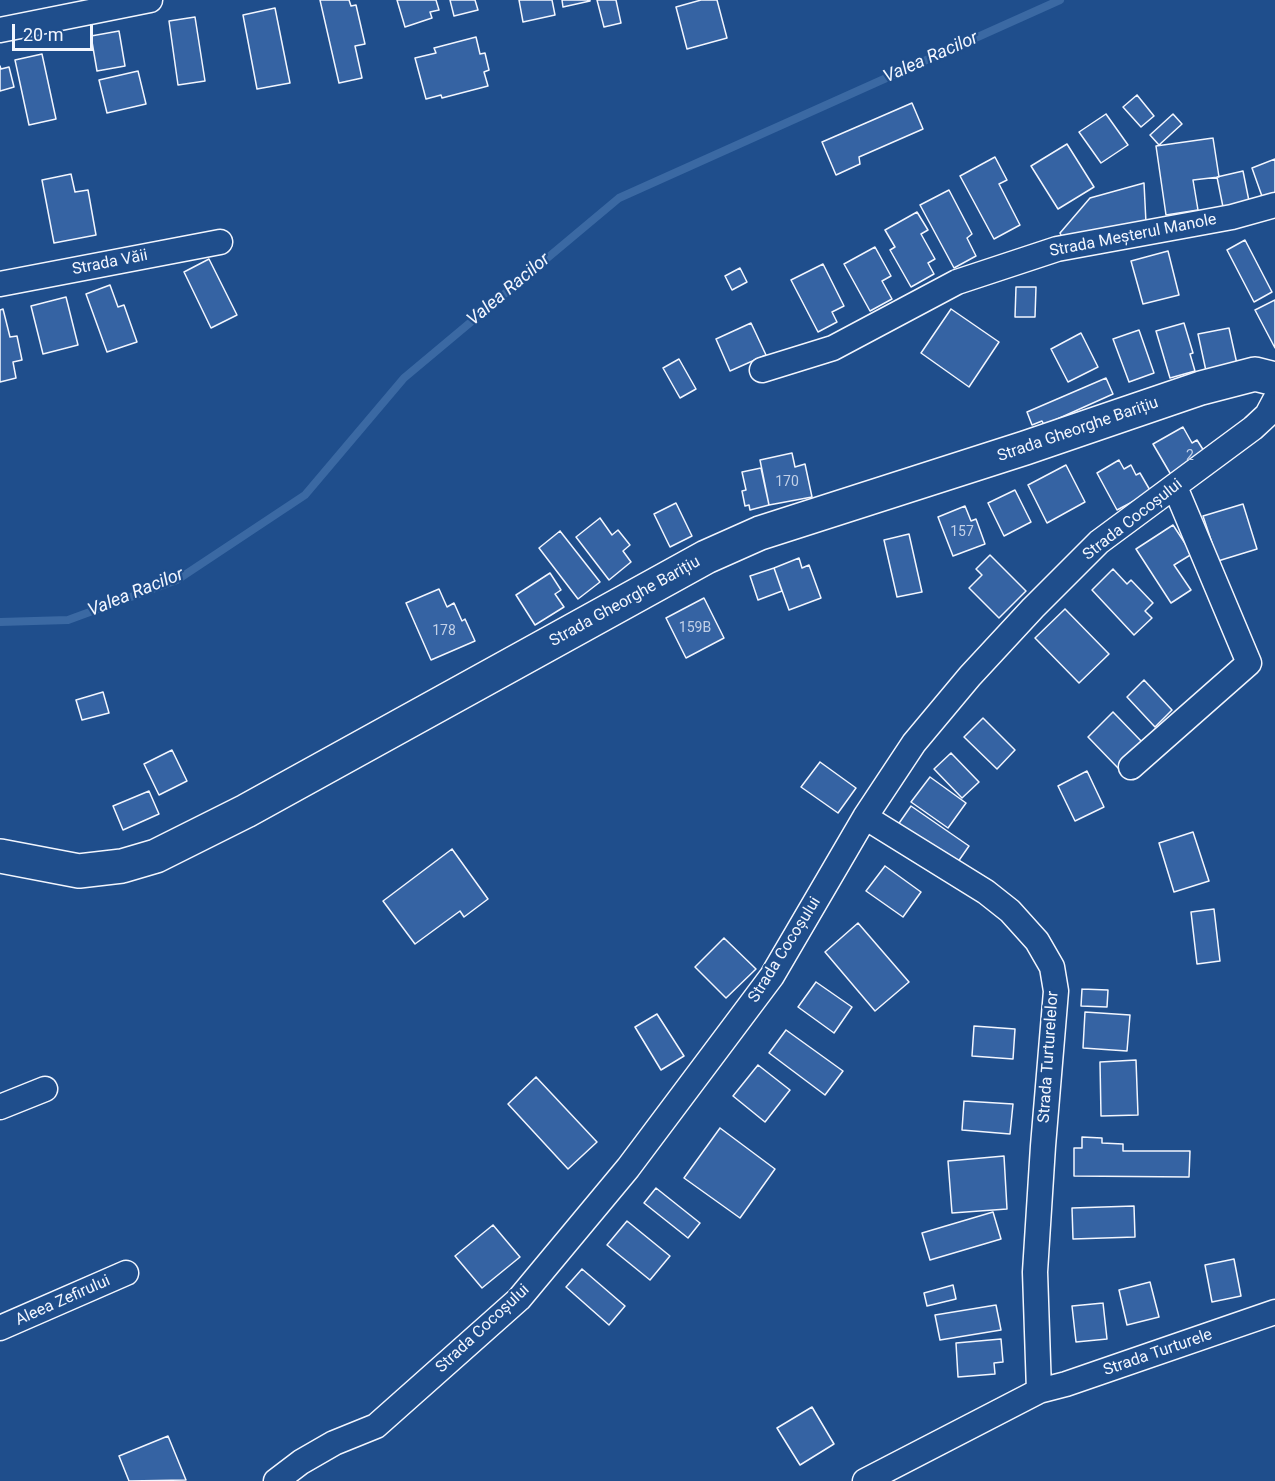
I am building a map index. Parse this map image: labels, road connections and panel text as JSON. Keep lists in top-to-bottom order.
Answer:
{
  "streets": {
    "main road": ["Strada Gheorghe Barițiu"],
    "street": [
      "Strada Meșterul Manole",
      "Strada Văii",
      "Strada Cocoșului",
      "Strada Turturelelor",
      "Aleea Zefirului",
      "Strada Turturele"
    ]
  },
  "crossings": [
    ["Strada Gheorghe Barițiu", "Strada Cocoșului"],
    ["Strada Cocoșului", "Strada Turturelelor"],
    ["Strada Turturelelor", "Strada Turturele"]
  ],
  "water": ["Valea Racilor"],
  "house_numbers": [
    "2",
    "170",
    "157",
    "159B",
    "178"
  ],
  "scale_bar": "20 m"
}
